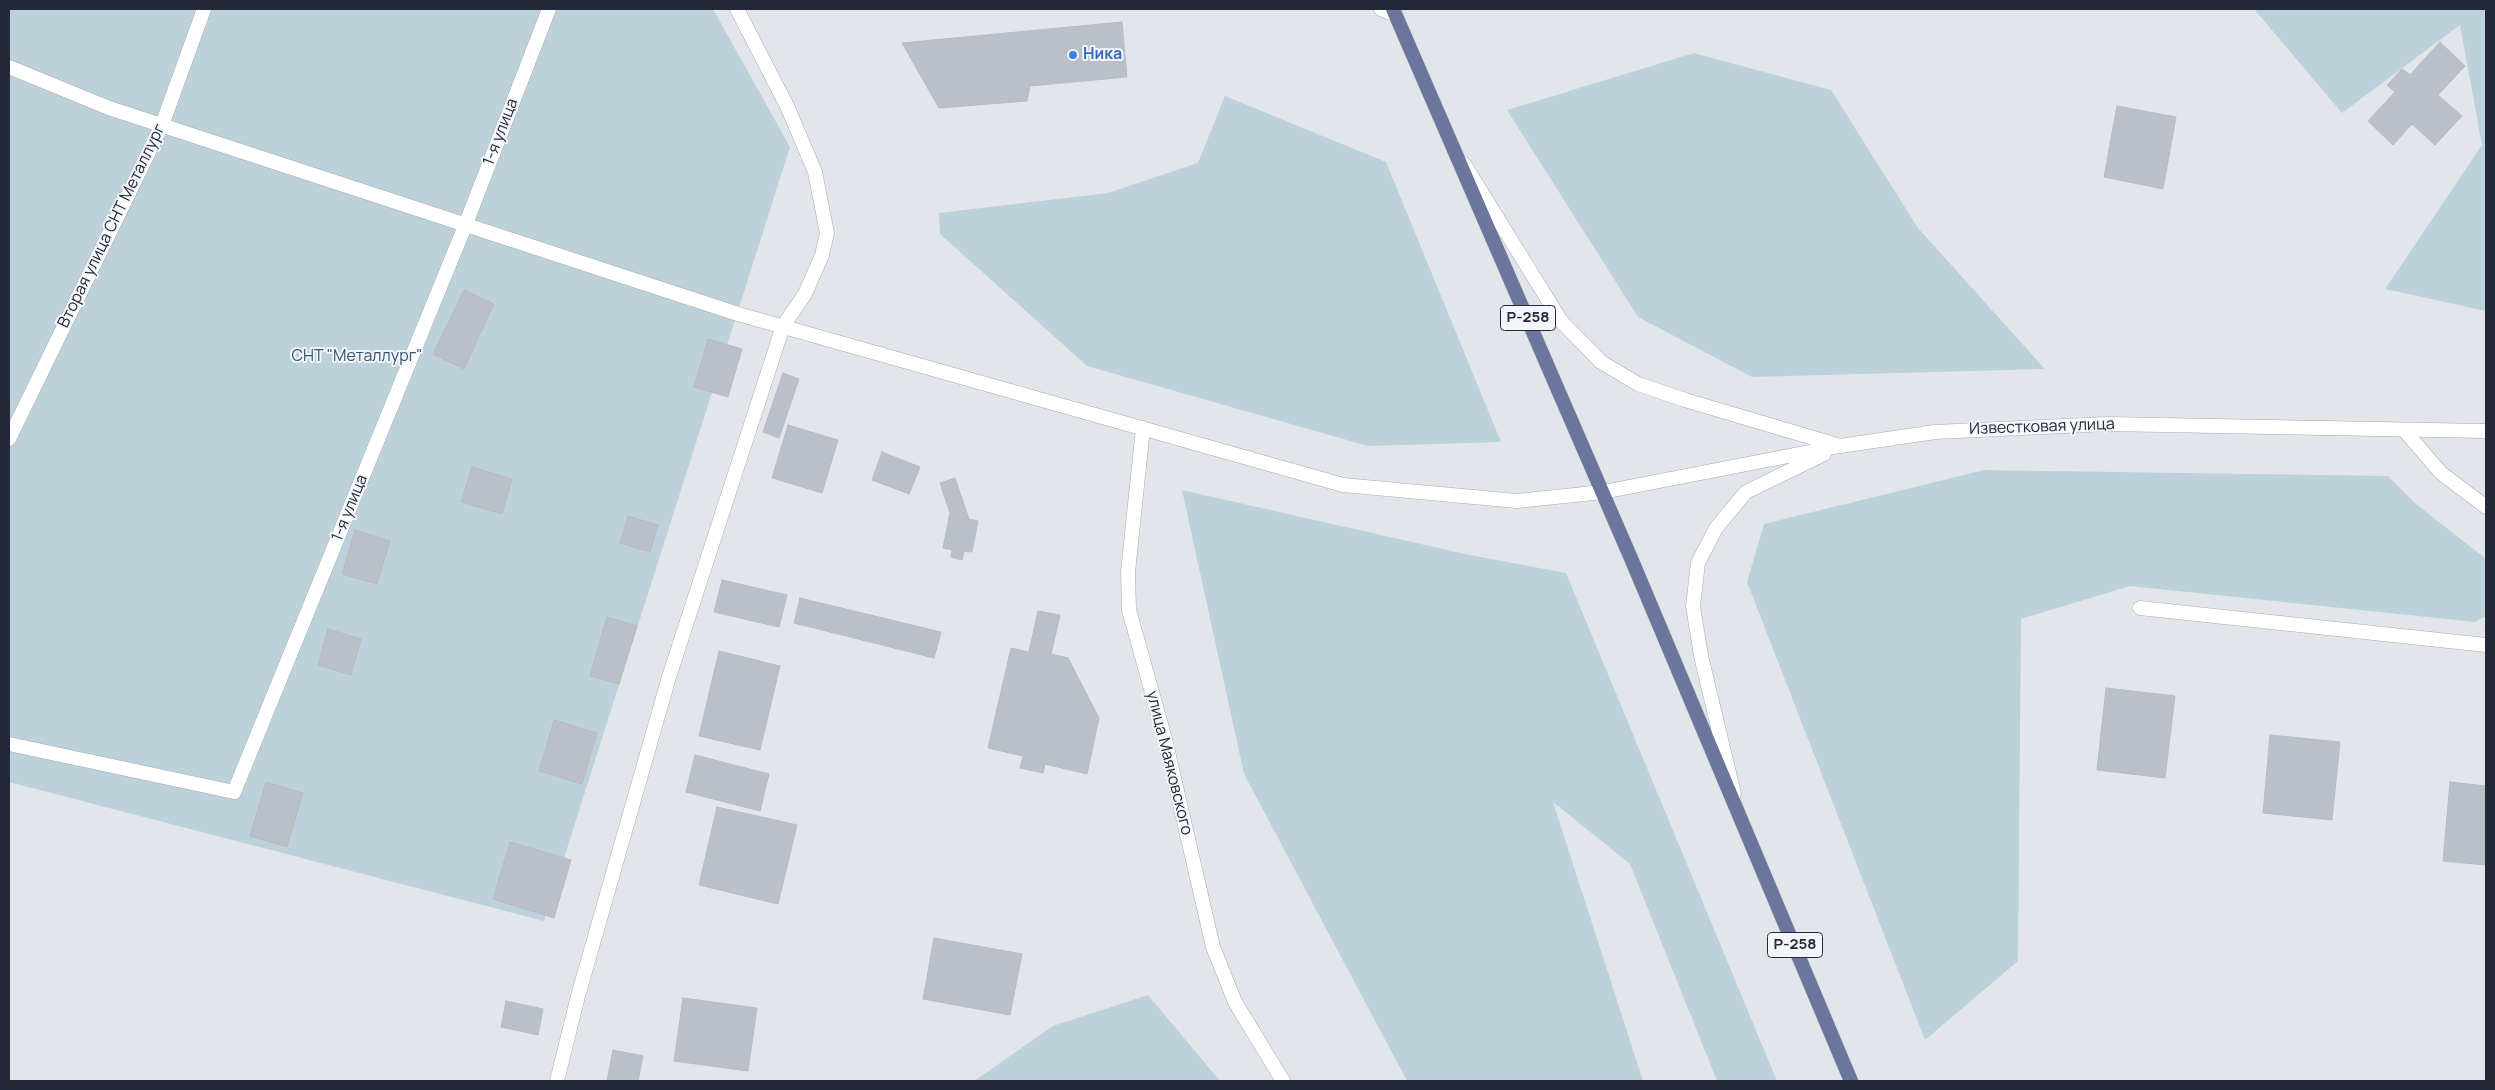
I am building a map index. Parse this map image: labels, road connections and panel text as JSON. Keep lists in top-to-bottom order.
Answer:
{
  "streets": {
    "main road": ["Р-258"],
    "street": [
      "1-я улица",
      "Вторая улица СНТ Металлург",
      "Известковая улица",
      "улица Маяковского"
    ]
  },
  "crossings": [
    ["1-я улица", "Известковая улица"],
    ["Вторая улица СНТ Металлург", "Известковая улица"],
    ["Р-258", "Известковая улица"],
    ["Известковая улица", "улица Маяковского"]
  ],
  "parks": ["СНТ \"Металлург\""],
  "places": ["Ника"]
}
